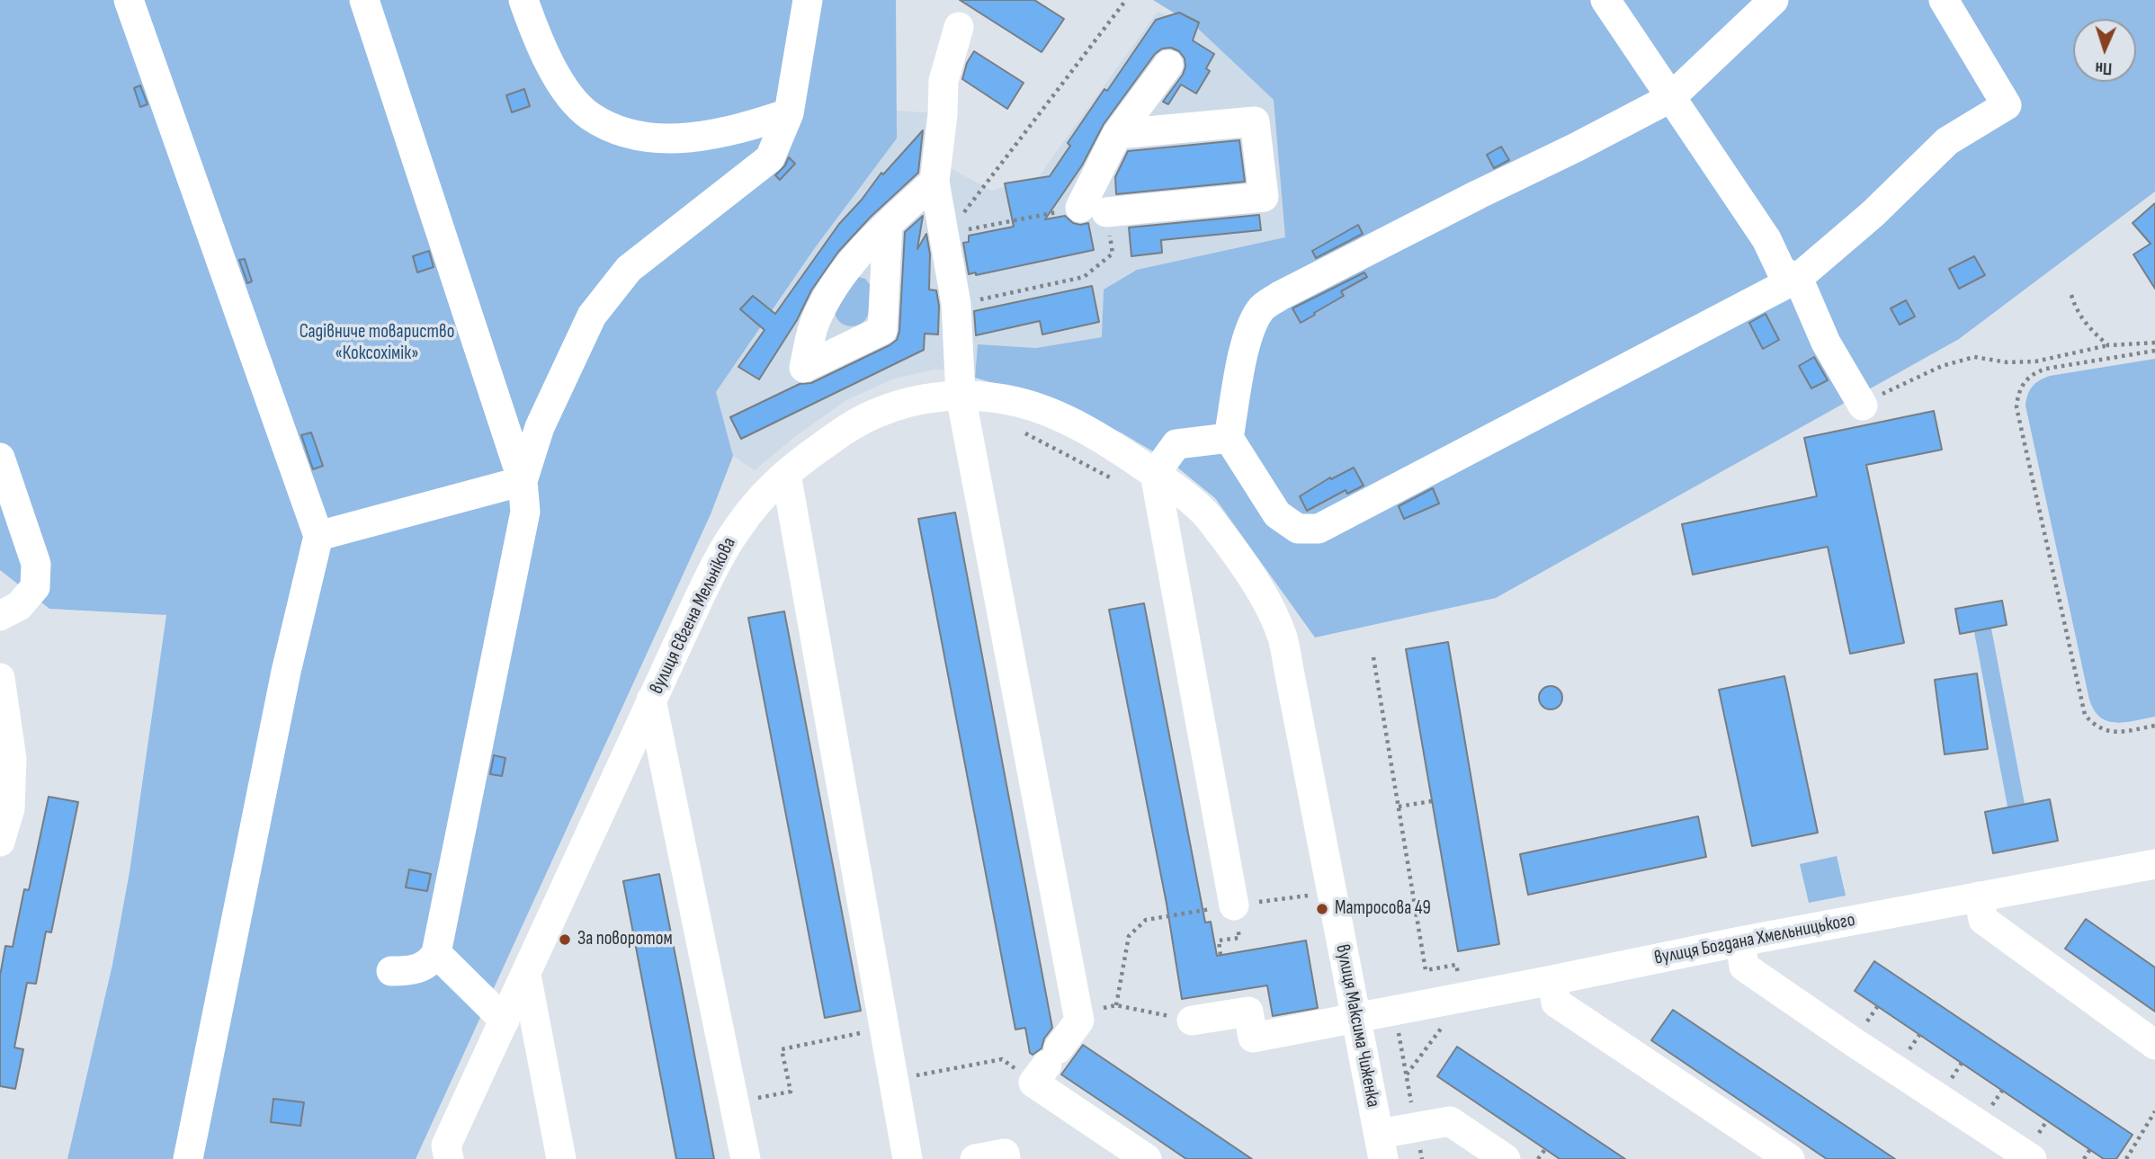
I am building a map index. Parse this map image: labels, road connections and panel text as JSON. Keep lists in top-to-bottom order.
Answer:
{
  "streets": {
    "street": ["вулиця Євгена Мельнікова", "вулиця Богдана Хмельницького", "вулиця Максима Чиженка"]
  },
  "crossings": [
    ["вулиця Євгена Мельнікова", "вулиця Максима Чиженка"],
    ["вулиця Богдана Хмельницького", "вулиця Максима Чиженка"]
  ],
  "parks": ["Садівниче товариство «Коксохімік»"],
  "places": ["Матросова 49", "За поворотом"],
  "north": "bottom"
}
